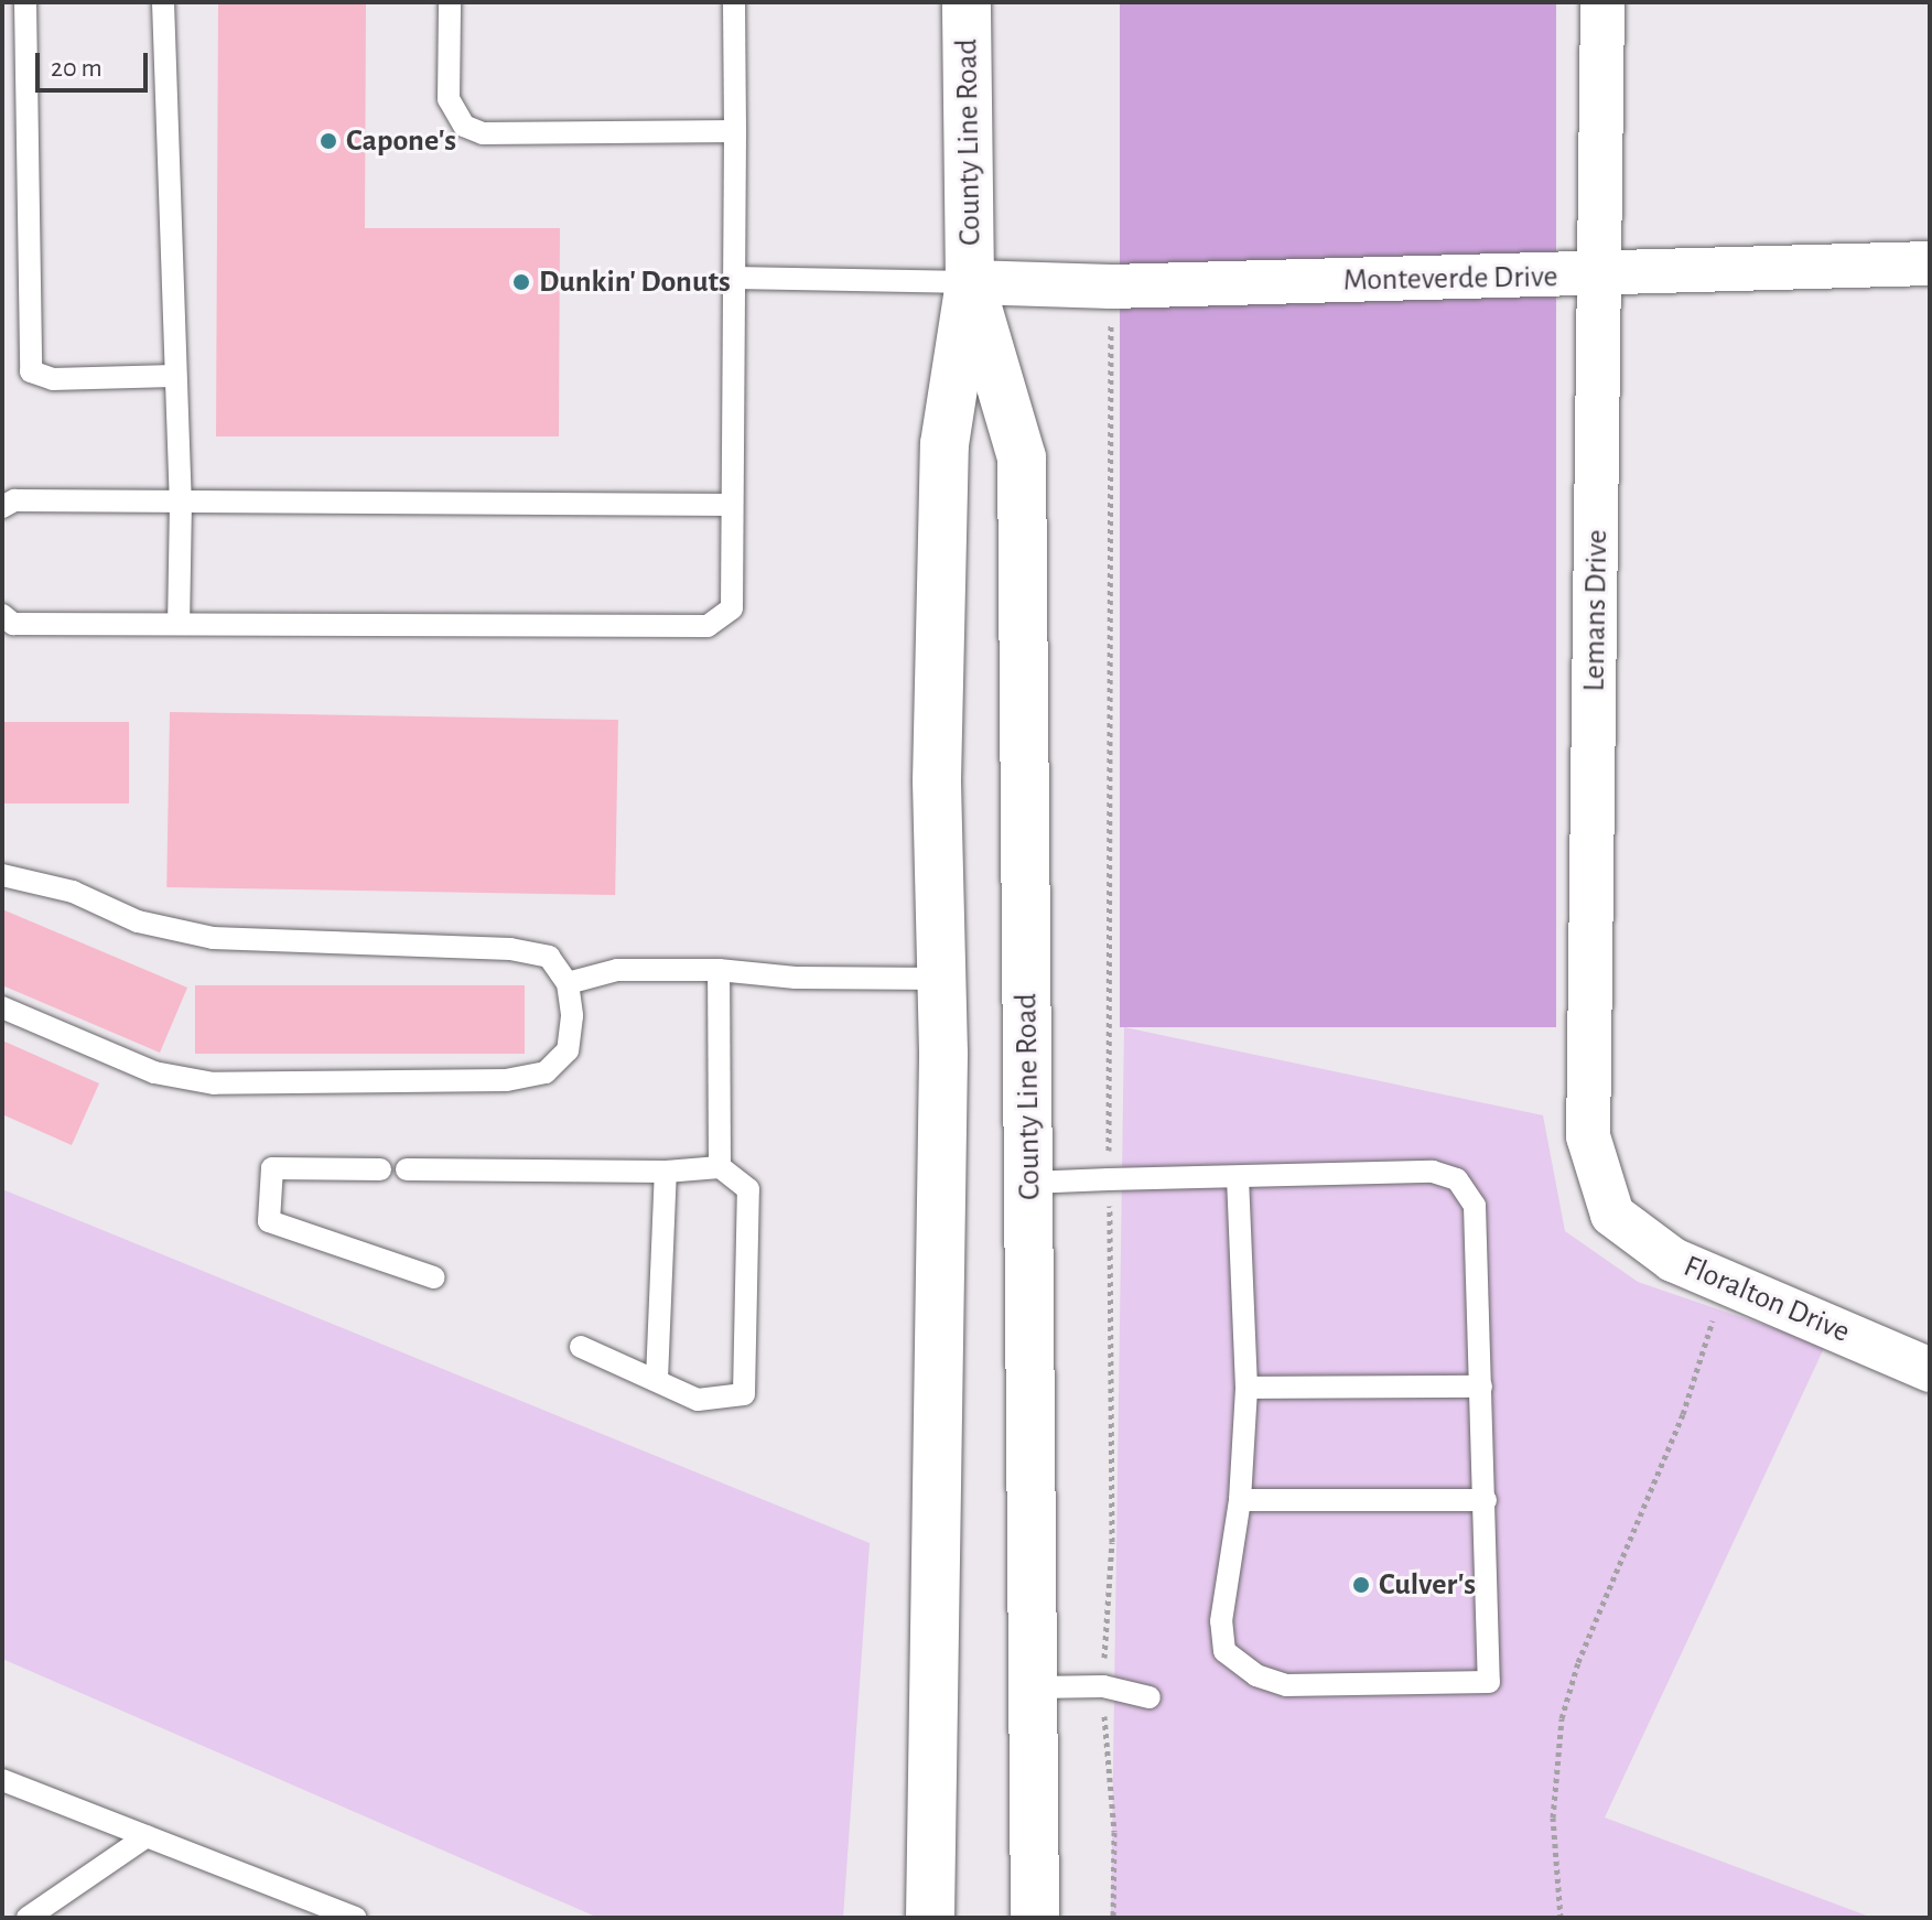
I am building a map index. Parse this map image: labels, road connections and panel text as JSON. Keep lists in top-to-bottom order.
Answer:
{
  "streets": {
    "main road": ["County Line Road"],
    "street": ["Monteverde Drive", "Lemans Drive", "Floralton Drive"]
  },
  "crossings": [
    ["County Line Road", "Monteverde Drive"],
    ["Monteverde Drive", "Lemans Drive"],
    ["Lemans Drive", "Floralton Drive"]
  ],
  "places": ["Capone's", "Dunkin' Donuts", "Culver's"],
  "scale_bar": "20 m"
}
